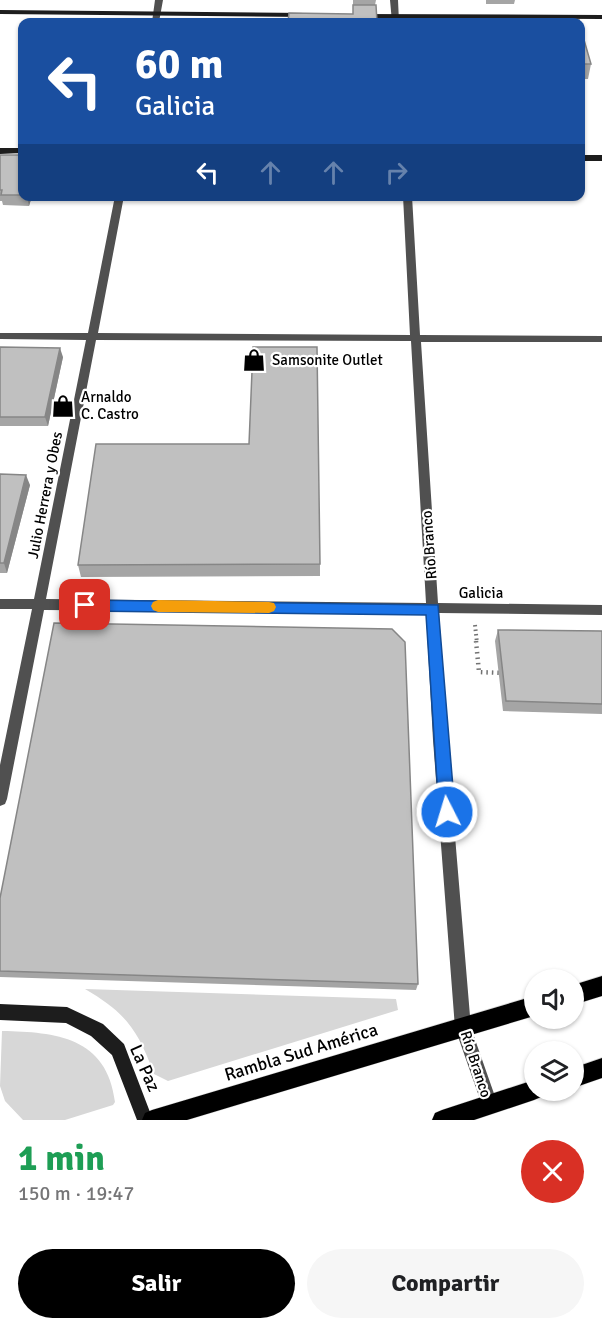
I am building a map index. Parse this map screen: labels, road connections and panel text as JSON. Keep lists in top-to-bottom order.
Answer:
{
  "streets": {
    "main road": ["Rambla Sud América"],
    "street": [
      "Julio Herrera y Obes",
      "Río Branco",
      "Galicia",
      "La Paz"
    ]
  },
  "crossings": [
    ["Julio Herrera y Obes", "Galicia"],
    ["Río Branco", "Galicia"],
    ["Río Branco", "Rambla Sud América"]
  ],
  "places": {
    "shop": ["Samsonite Outlet", "Arnaldo C. Castro"]
  },
  "page": {
    "turn": ["60 m", "Galicia"],
    "heading": ["1 min", "150 m · 19:47"],
    "buttons": ["Salir", "Compartir"]
  }
}
